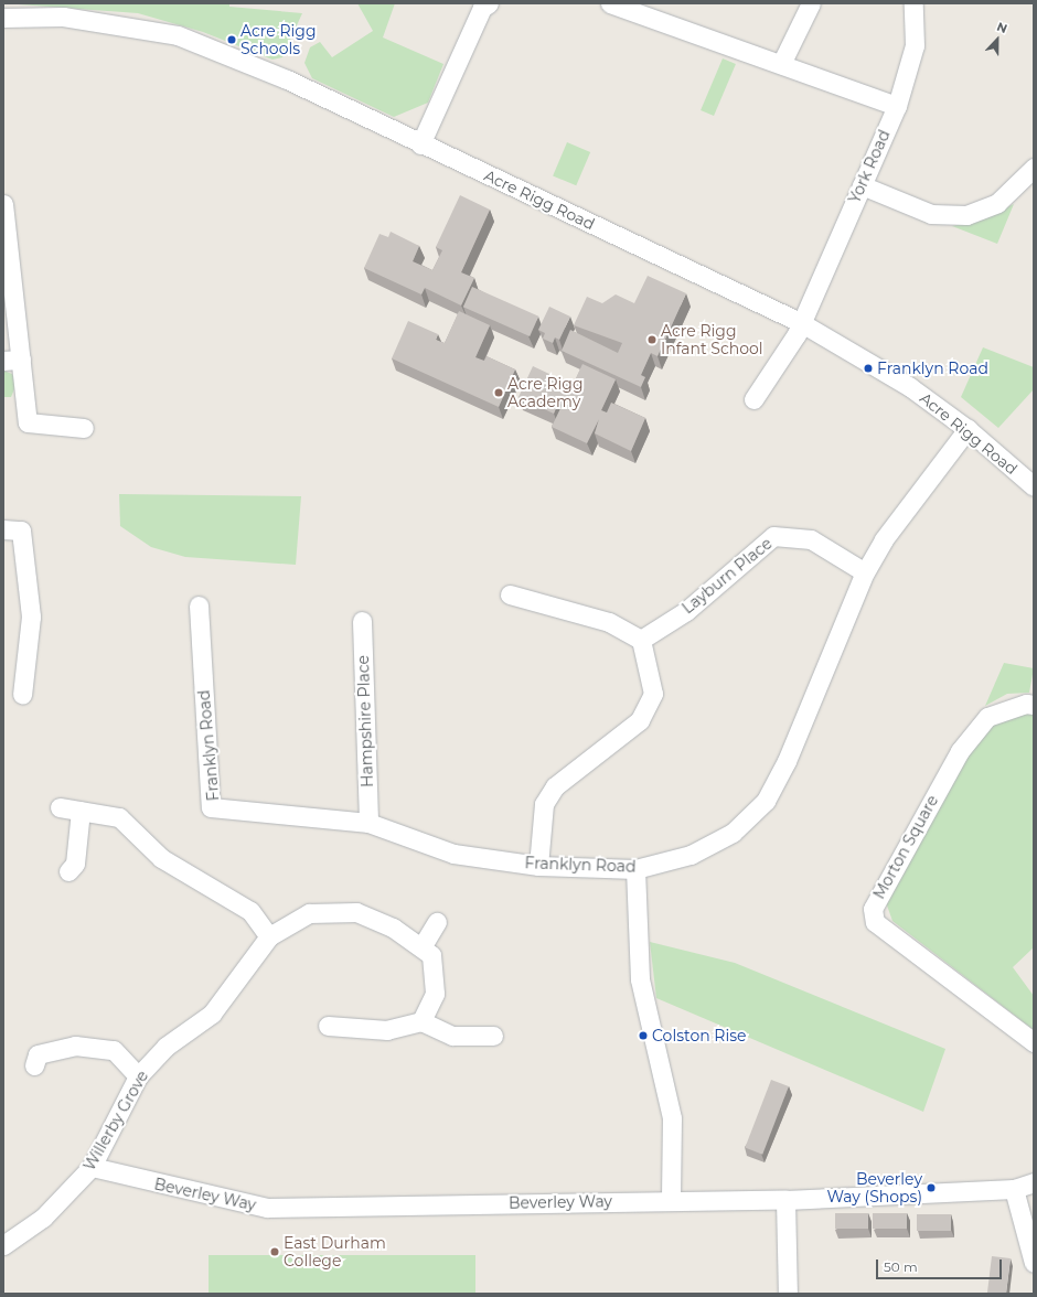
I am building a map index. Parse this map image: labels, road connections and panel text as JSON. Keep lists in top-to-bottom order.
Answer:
{
  "streets": {
    "street": [
      "York Road",
      "Acre Rigg Road",
      "Layburn Place",
      "Hampshire Place",
      "Franklyn Road",
      "Morton Square",
      "Willerby Grove",
      "Beverley Way"
    ]
  },
  "crossings": [
    ["York Road", "Acre Rigg Road"],
    ["Acre Rigg Road", "Franklyn Road"],
    ["Layburn Place", "Franklyn Road"],
    ["Hampshire Place", "Franklyn Road"],
    ["Willerby Grove", "Beverley Way"]
  ],
  "places": [
    "Acre Rigg Schools",
    "Acre Rigg Infant School",
    "Franklyn Road",
    "Acre Rigg Academy",
    "Colston Rise",
    "Beverley Way (Shops)",
    "East Durham College"
  ],
  "scale_bar": "50 m",
  "north": "top"
}
